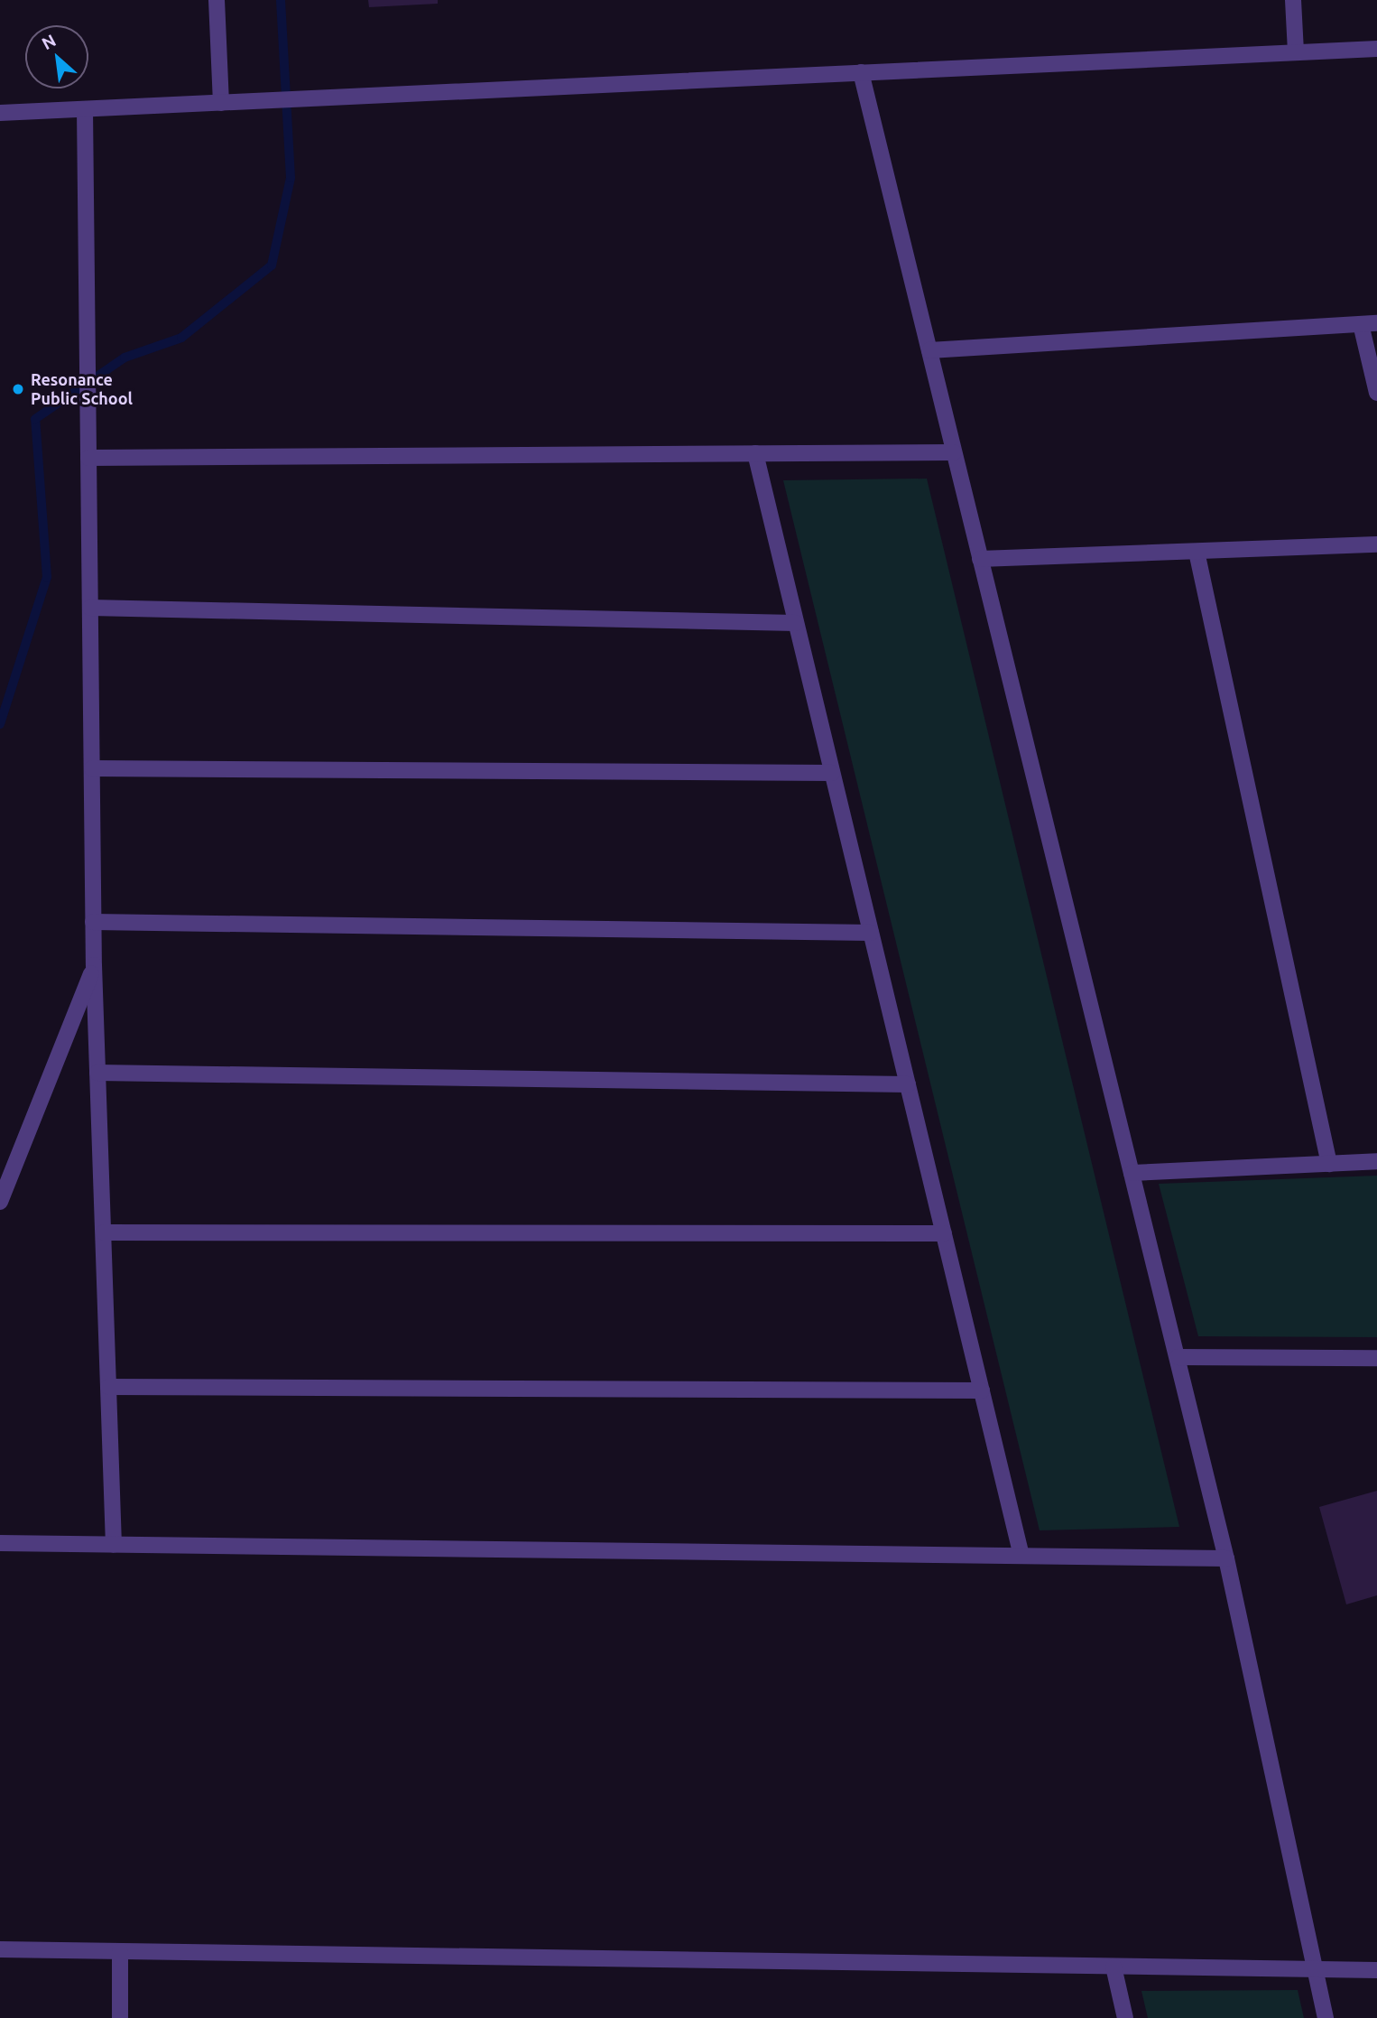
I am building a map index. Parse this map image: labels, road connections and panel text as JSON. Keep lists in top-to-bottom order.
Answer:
{
  "places": ["Resonance Public School"],
  "north": "top left"
}
